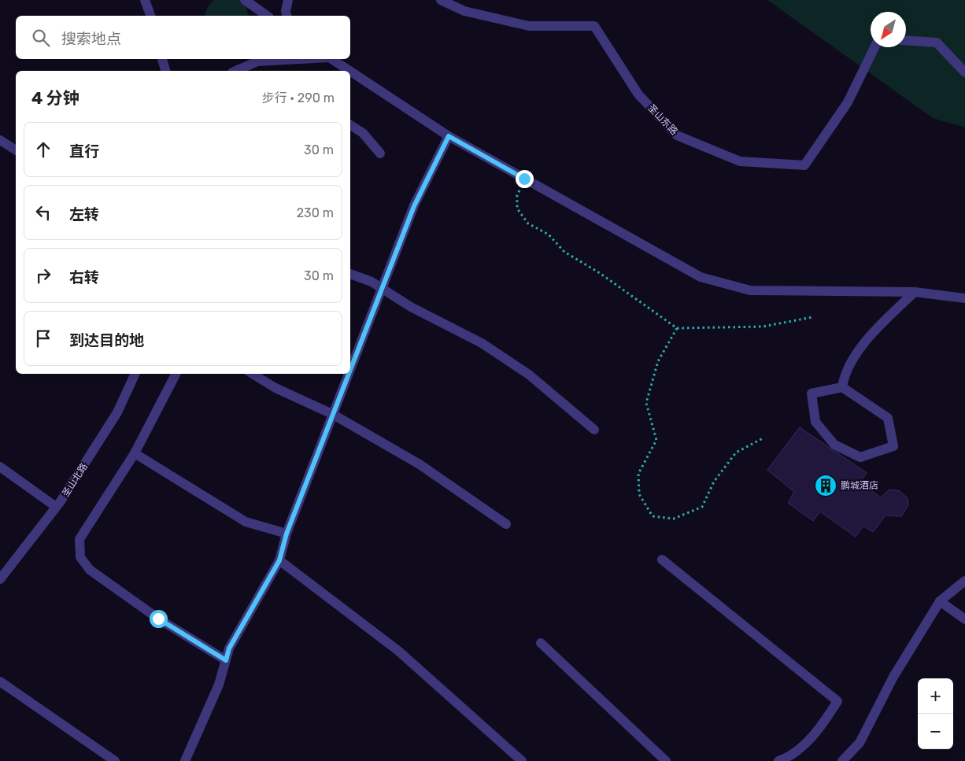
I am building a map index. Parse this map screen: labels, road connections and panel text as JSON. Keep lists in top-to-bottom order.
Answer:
{
  "streets": {
    "street": ["圣山东路", "圣山北路"]
  },
  "places": {
    "building": ["鹏城酒店"]
  },
  "north": "bottom left",
  "page": {
    "search": "搜索地点",
    "heading": ["4 分钟", "步行 · 290 m"],
    "list": [
      ["直行", "30 m"],
      ["左转", "230 m"],
      ["右转", "30 m"],
      "到达目的地"
    ],
    "map_buttons": ["+", "−"]
  }
}
